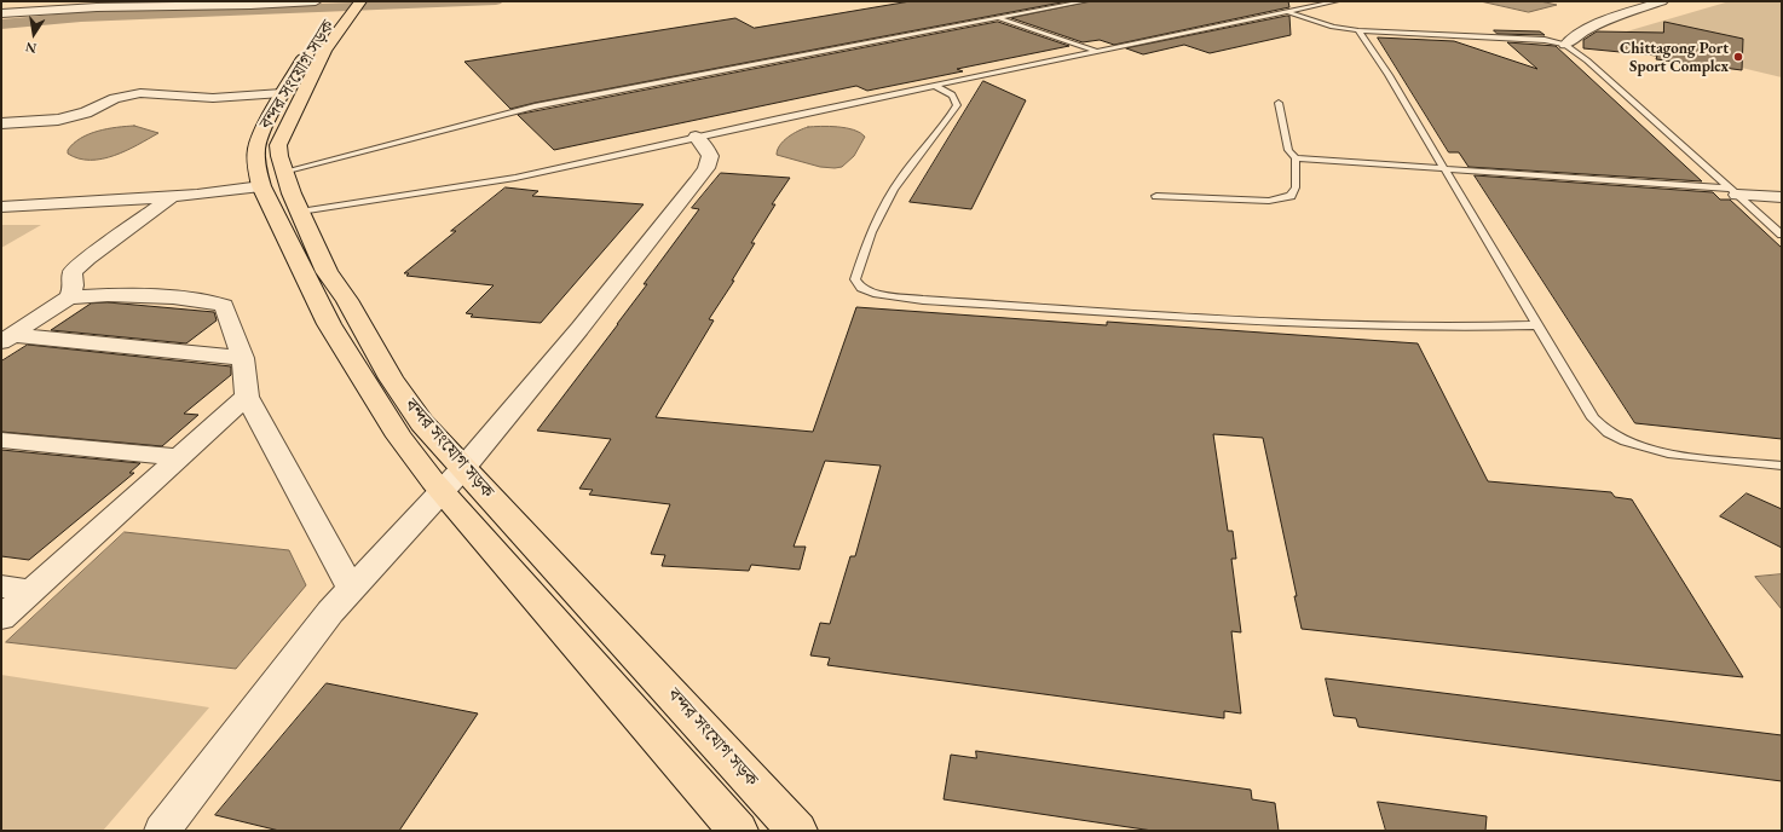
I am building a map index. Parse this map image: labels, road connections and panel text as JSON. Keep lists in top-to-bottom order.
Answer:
{
  "streets": {
    "highway": ["বন্দর সংযোগ সড়ক"]
  },
  "places": ["Chittagong Port Sport Complex"],
  "north": "bottom"
}
